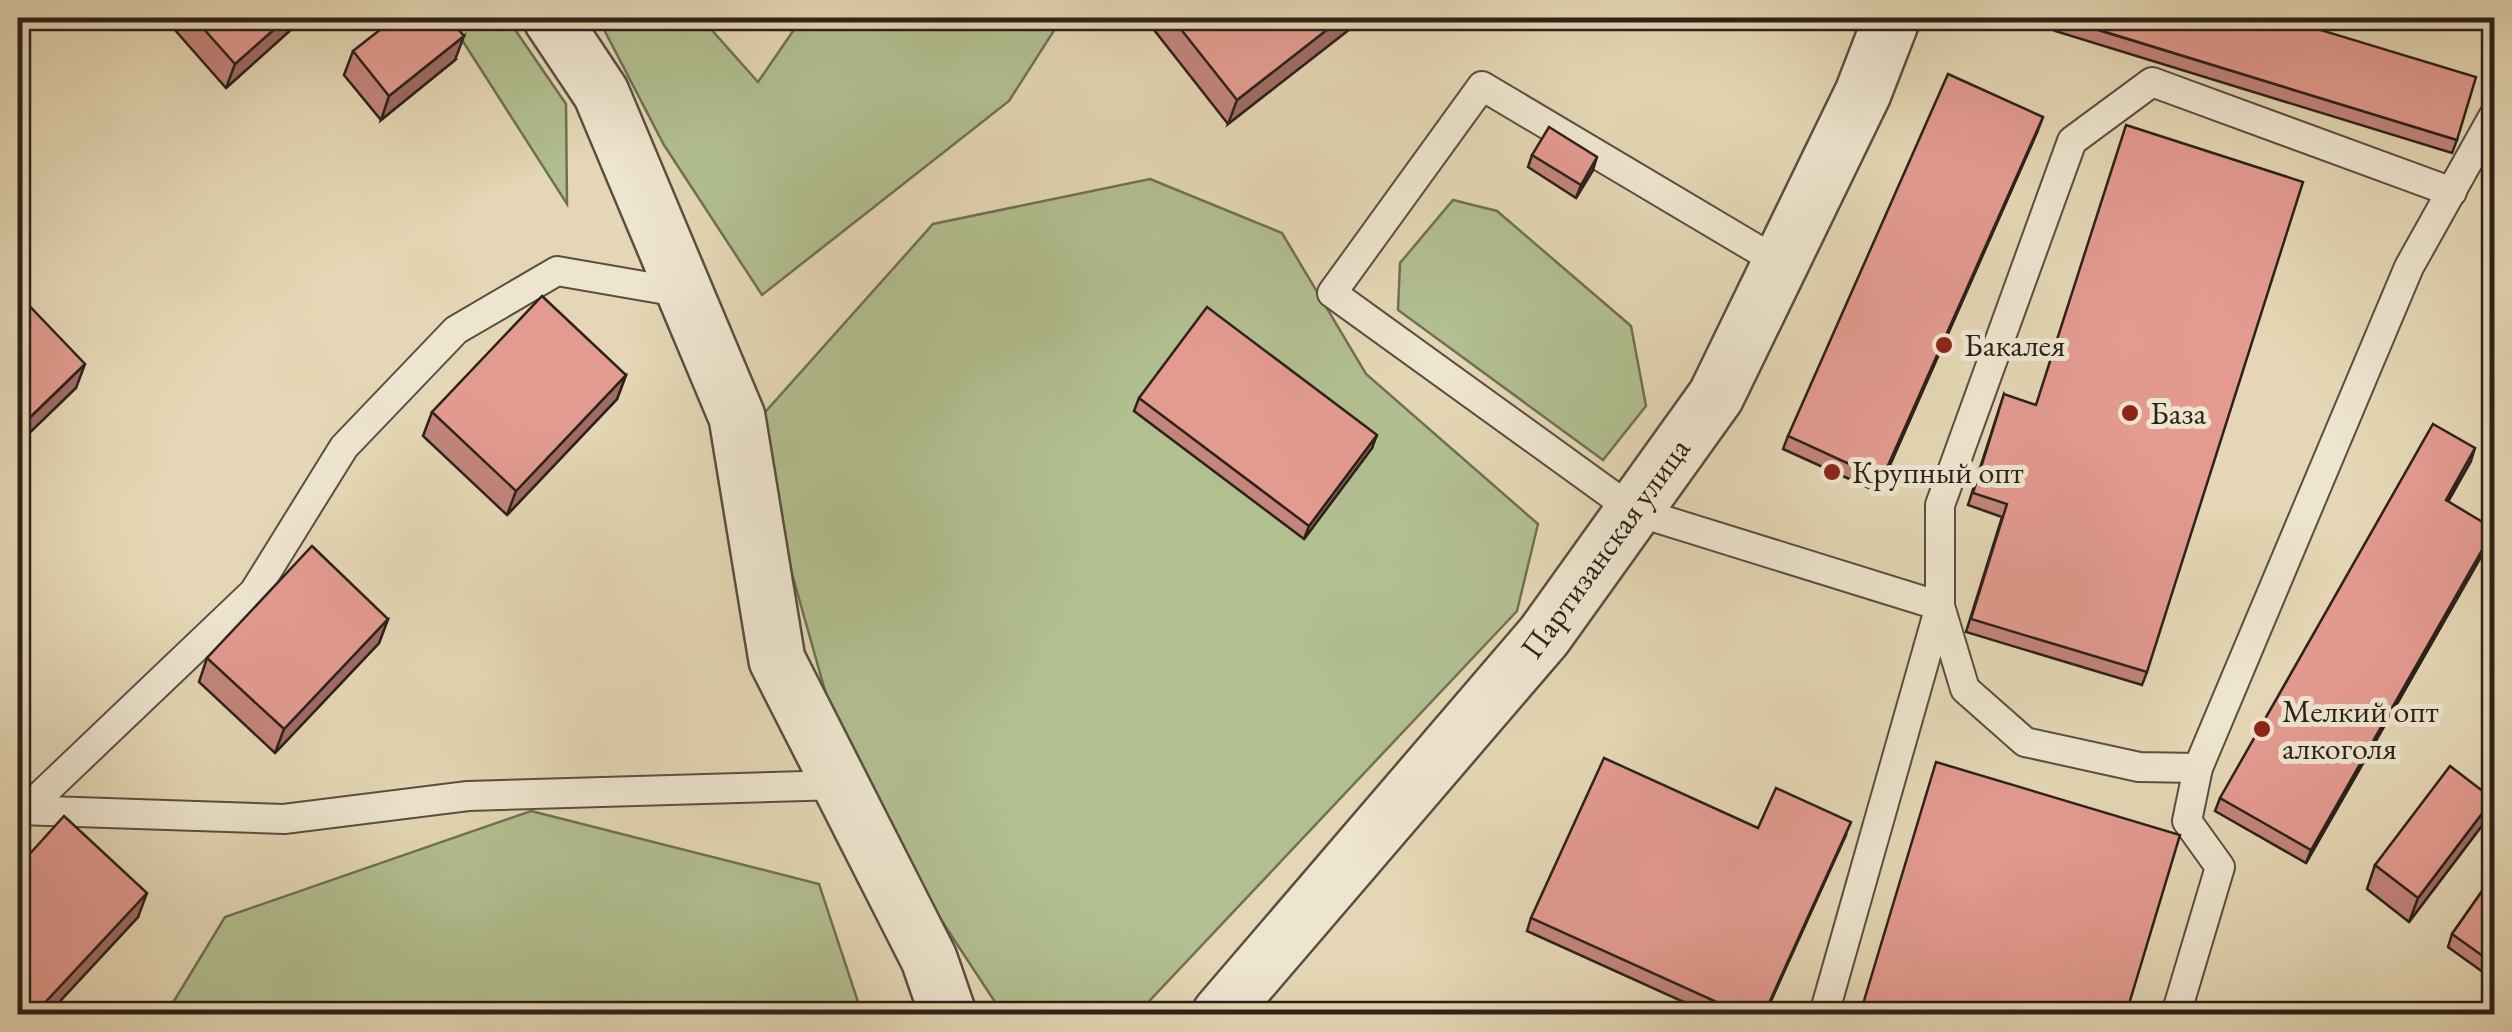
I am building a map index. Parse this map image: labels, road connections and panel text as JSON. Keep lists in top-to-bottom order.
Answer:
{
  "streets": {
    "street": ["Партизанская улица"]
  },
  "places": [
    "Бакалея",
    "База",
    "Крупный опт",
    "Мелкий опт алкоголя"
  ]
}
